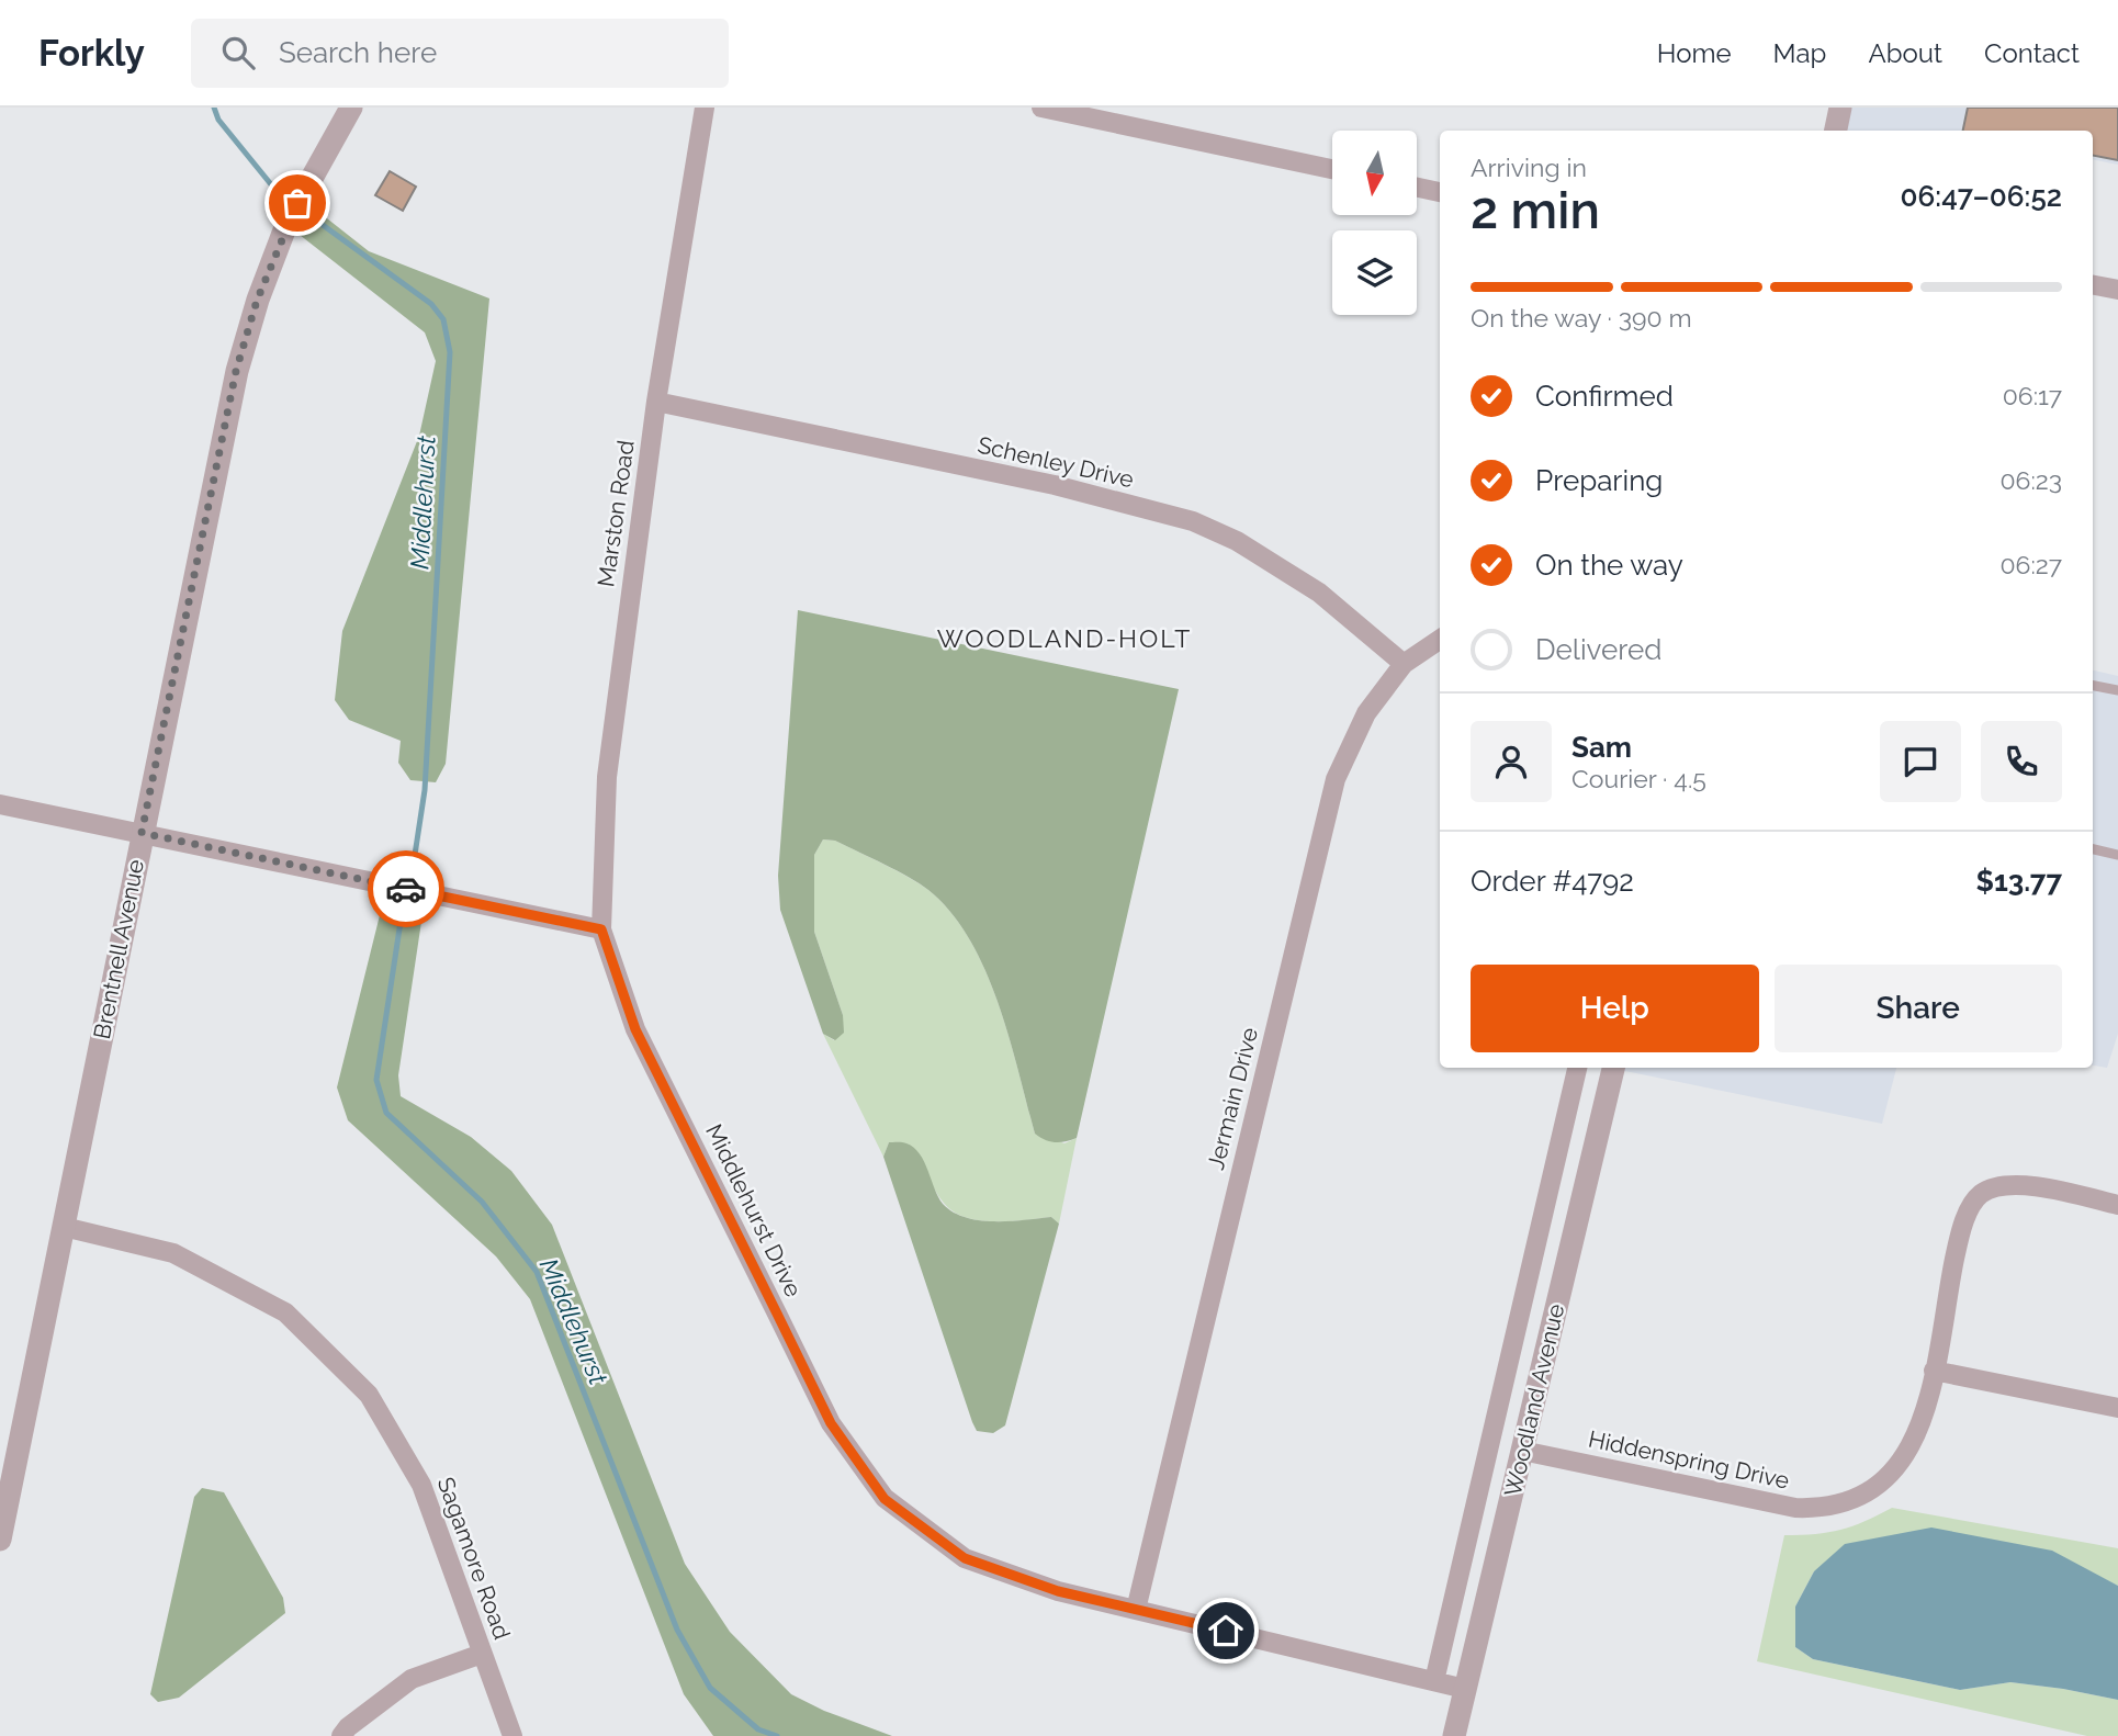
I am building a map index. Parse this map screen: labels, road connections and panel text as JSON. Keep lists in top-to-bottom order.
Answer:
{
  "streets": {
    "street": [
      "Schenley Drive",
      "Marston Road",
      "Brentnell Avenue",
      "Jermain Drive",
      "Middlehurst Drive",
      "Woodland Avenue",
      "Hiddenspring Drive",
      "Sagamore Road"
    ]
  },
  "crossings": [
    ["Schenley Drive", "Marston Road"],
    ["Schenley Drive", "Jermain Drive"],
    ["Marston Road", "Middlehurst Drive"],
    ["Brentnell Avenue", "Sagamore Road"],
    ["Jermain Drive", "Middlehurst Drive"],
    ["Middlehurst Drive", "Woodland Avenue"],
    ["Woodland Avenue", "Hiddenspring Drive"]
  ],
  "districts": ["WOODLAND-HOLT"],
  "water": ["Middlehurst"],
  "north": "bottom",
  "page": {
    "header": "Forkly",
    "search": "Search here",
    "nav": [
      "Home",
      "Map",
      "About",
      "Contact"
    ],
    "heading": ["2 min", "Arriving in", "06:47–06:52"],
    "panel": [
      "Sam",
      "Courier · 4.5",
      "Order #4792",
      "$13.77"
    ],
    "bar": "On the way · 390 m",
    "list": [
      ["Confirmed", "06:17"],
      ["Preparing", "06:23"],
      ["On the way", "06:27"],
      "Delivered"
    ],
    "buttons": ["Help", "Share"]
  }
}
